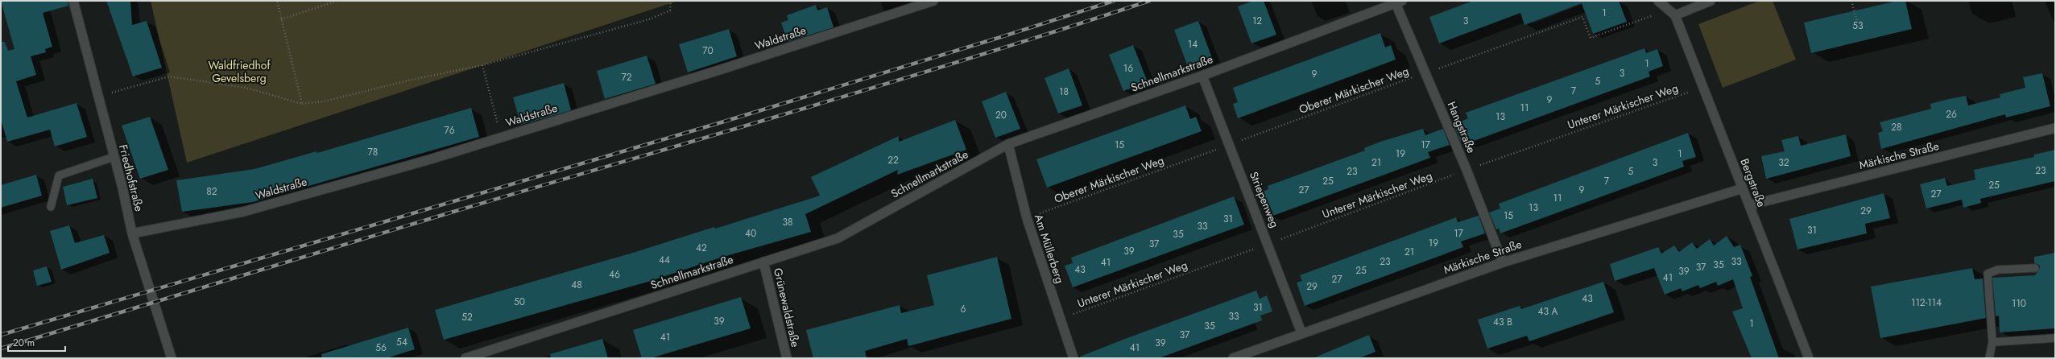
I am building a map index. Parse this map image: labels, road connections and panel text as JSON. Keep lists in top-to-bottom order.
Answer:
{
  "streets": {
    "street": [
      "Waldstraße",
      "Schnellmarkstraße",
      "Hangstraße",
      "Märkische Straße",
      "Friedhofstraße",
      "Bergstraße",
      "Striepenweg",
      "Am Müllerberg",
      "Grünewaldstraße"
    ],
    "path": ["Oberer Märkischer Weg", "Unterer Märkischer Weg"]
  },
  "crossings": [
    ["Waldstraße", "Friedhofstraße"],
    ["Schnellmarkstraße", "Hangstraße"],
    ["Schnellmarkstraße", "Striepenweg"],
    ["Schnellmarkstraße", "Am Müllerberg"],
    ["Schnellmarkstraße", "Grünewaldstraße"],
    ["Oberer Märkischer Weg", "Hangstraße"],
    ["Oberer Märkischer Weg", "Bergstraße"],
    ["Oberer Märkischer Weg", "Striepenweg"],
    ["Oberer Märkischer Weg", "Am Müllerberg"],
    ["Unterer Märkischer Weg", "Hangstraße"],
    ["Unterer Märkischer Weg", "Bergstraße"],
    ["Unterer Märkischer Weg", "Striepenweg"],
    ["Unterer Märkischer Weg", "Am Müllerberg"],
    ["Hangstraße", "Märkische Straße"],
    ["Märkische Straße", "Bergstraße"],
    ["Märkische Straße", "Striepenweg"]
  ],
  "parks": ["Waldfriedhof Gevelsberg"],
  "house_numbers": [
    "1",
    "12",
    "3",
    "53",
    "14",
    "70",
    "1",
    "16",
    "3",
    "9",
    "72",
    "5",
    "7",
    "18",
    "9",
    "11",
    "26",
    "20",
    "13",
    "28",
    "76",
    "15",
    "17",
    "78",
    "19",
    "1",
    "22",
    "21",
    "3",
    "32",
    "23",
    "23",
    "5",
    "25",
    "7",
    "25",
    "27",
    "9",
    "82",
    "27",
    "11",
    "13",
    "29",
    "15",
    "31",
    "38",
    "33",
    "31",
    "40",
    "17",
    "35",
    "19",
    "37",
    "42",
    "39",
    "21",
    "44",
    "23",
    "33",
    "41",
    "35",
    "37",
    "43",
    "25",
    "39",
    "46",
    "41",
    "27",
    "48",
    "29",
    "43",
    "50",
    "112-114",
    "110",
    "31",
    "6",
    "43 A",
    "33",
    "52",
    "39",
    "43 B",
    "1",
    "35",
    "37",
    "41",
    "54",
    "39",
    "56",
    "41"
  ],
  "scale_bar": "20 m"
}
